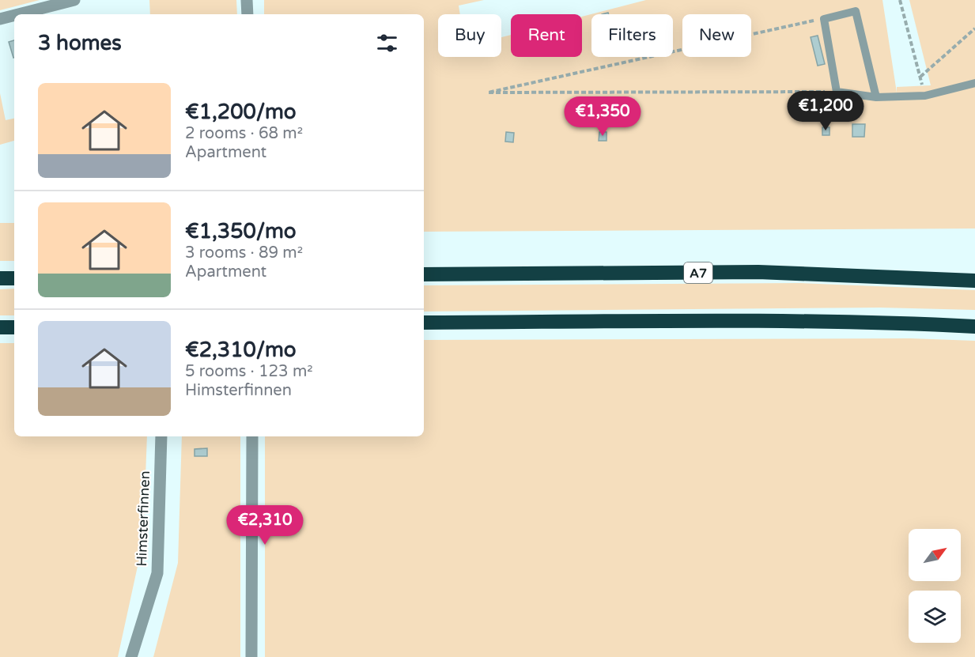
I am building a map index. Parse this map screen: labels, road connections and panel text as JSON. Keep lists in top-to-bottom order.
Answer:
{
  "streets": {
    "highway": ["A7"],
    "street": ["Himsterfinnen"]
  },
  "north": "top right",
  "page": {
    "chip": [
      "Buy",
      "Rent",
      "Filters",
      "New"
    ],
    "heading": "3 homes",
    "list": [
      {
        "name": "€1,200/mo",
        "note": "2 rooms · 68 m² · Apartment"
      },
      {
        "name": "€1,350/mo",
        "note": "3 rooms · 89 m² · Apartment"
      },
      {
        "name": "€2,310/mo",
        "note": "5 rooms · 123 m² · Himsterfinnen"
      }
    ],
    "price": ["€1,200", "€1,350", "€2,310"]
  }
}
